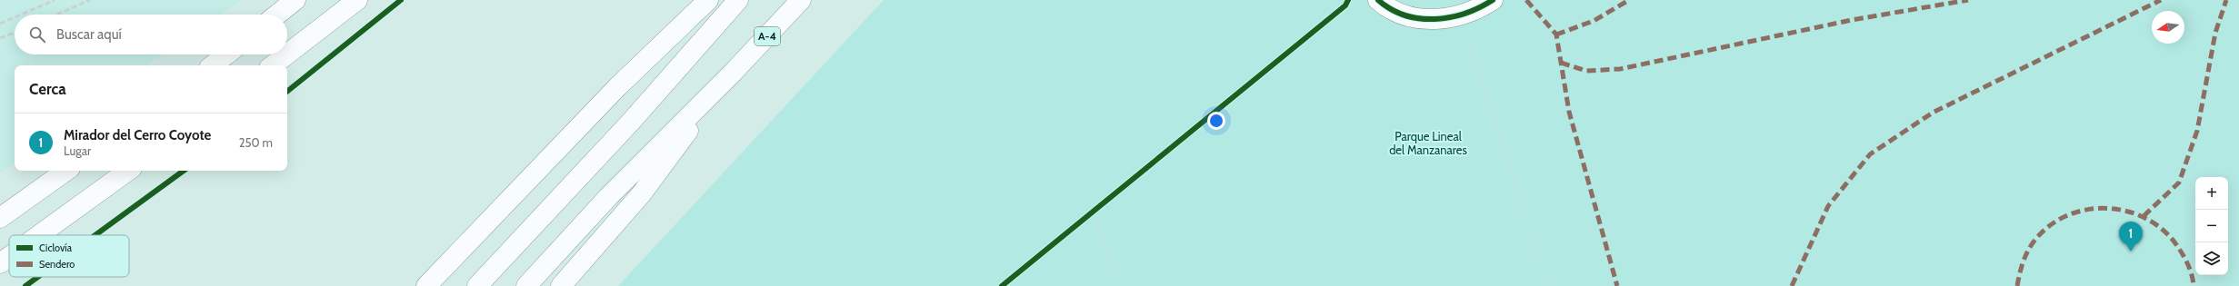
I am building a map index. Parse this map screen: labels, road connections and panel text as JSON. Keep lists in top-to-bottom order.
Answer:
{
  "streets": {
    "main road": ["A-4"]
  },
  "parks": ["Parque Lineal del Manzanares"],
  "legend": ["Ciclovía", "Sendero"],
  "north": "left",
  "page": {
    "search": "Buscar aquí",
    "heading": "Cerca",
    "list": [
      {
        "mark": "1",
        "name": "Mirador del Cerro Coyote",
        "note": "Lugar",
        "value": "250 m"
      }
    ],
    "map_buttons": ["+", "−"],
    "pins": "1"
  }
}
